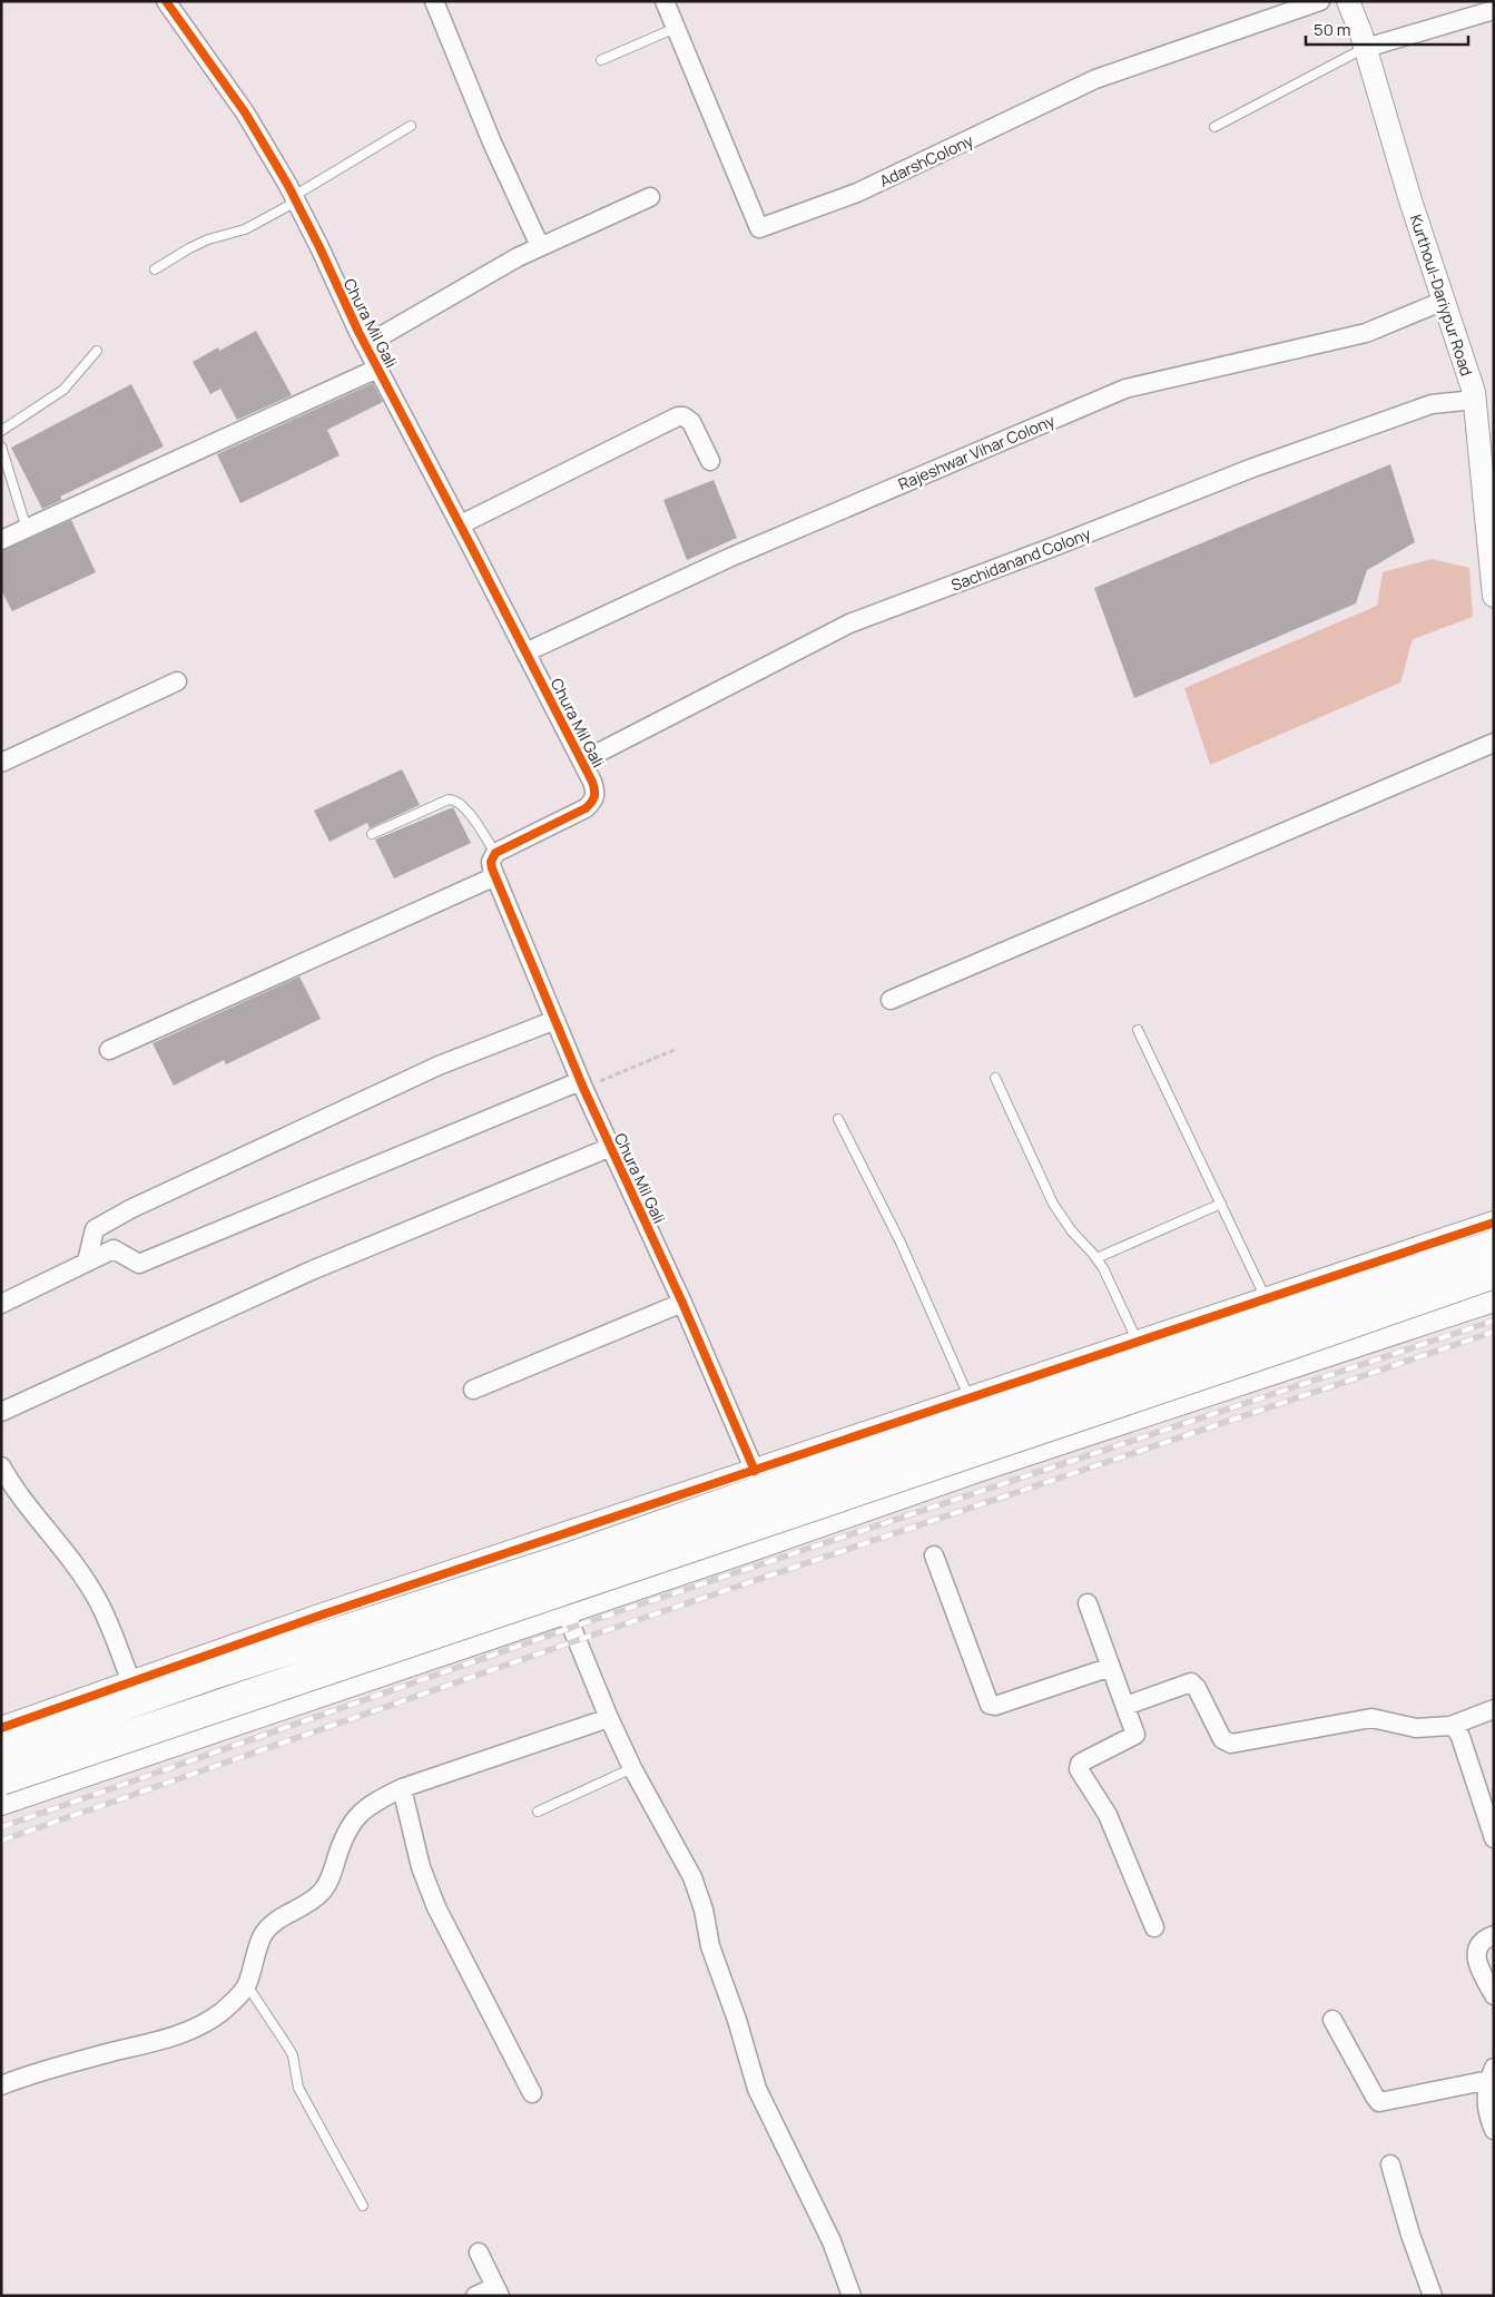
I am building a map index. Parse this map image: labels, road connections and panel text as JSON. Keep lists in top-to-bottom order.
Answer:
{
  "streets": {
    "street": [
      "AdarshColony",
      "Kurthoul-Dariypur Road",
      "Chura Mil Gali",
      "Rajeshwar Vihar Colony",
      "Sachidanand Colony"
    ]
  },
  "crossings": [
    ["Kurthoul-Dariypur Road", "Rajeshwar Vihar Colony"],
    ["Kurthoul-Dariypur Road", "Sachidanand Colony"],
    ["Chura Mil Gali", "Rajeshwar Vihar Colony"],
    ["Chura Mil Gali", "Sachidanand Colony"]
  ],
  "scale_bar": "50 m"
}
